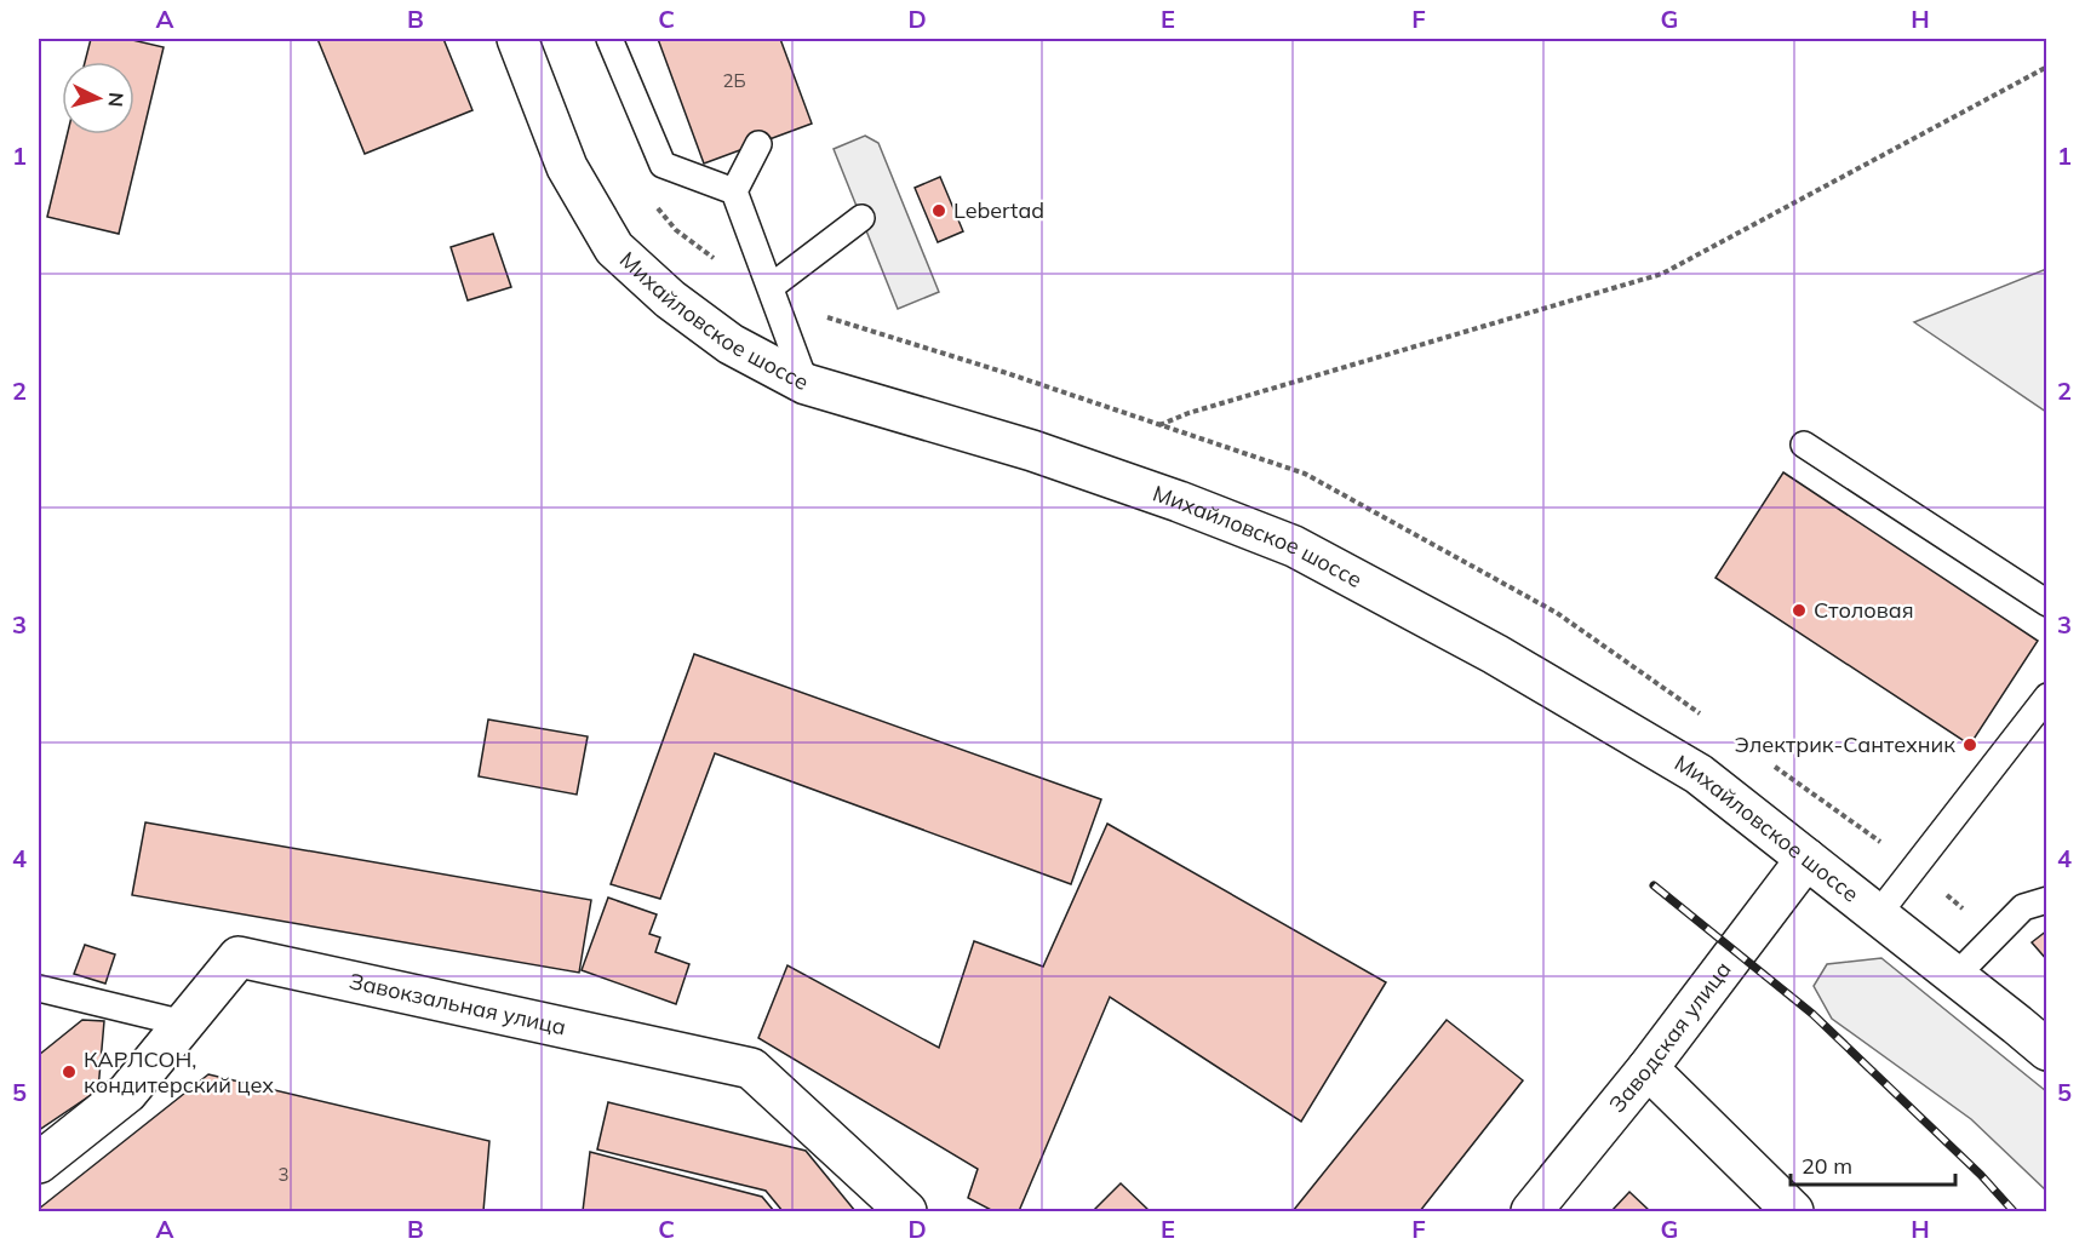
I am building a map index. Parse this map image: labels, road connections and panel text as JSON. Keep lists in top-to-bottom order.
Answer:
{
  "streets": {
    "main road": ["Михайловское шоссе", "Завокзальная улица", "Заводская улица"]
  },
  "crossings": [
    ["Михайловское шоссе", "Заводская улица"]
  ],
  "places": [
    "Lebertad",
    "Столовая",
    "Электрик-Сантехник",
    "КАРЛСОН, кондитерский цех"
  ],
  "house_numbers": ["2Б", "3"],
  "scale_bar": "20 m",
  "north": "right",
  "grid": {
    "columns": [
      "A",
      "B",
      "C",
      "D",
      "E",
      "F",
      "G",
      "H"
    ],
    "rows": [
      "1",
      "2",
      "3",
      "4",
      "5"
    ]
  }
}
